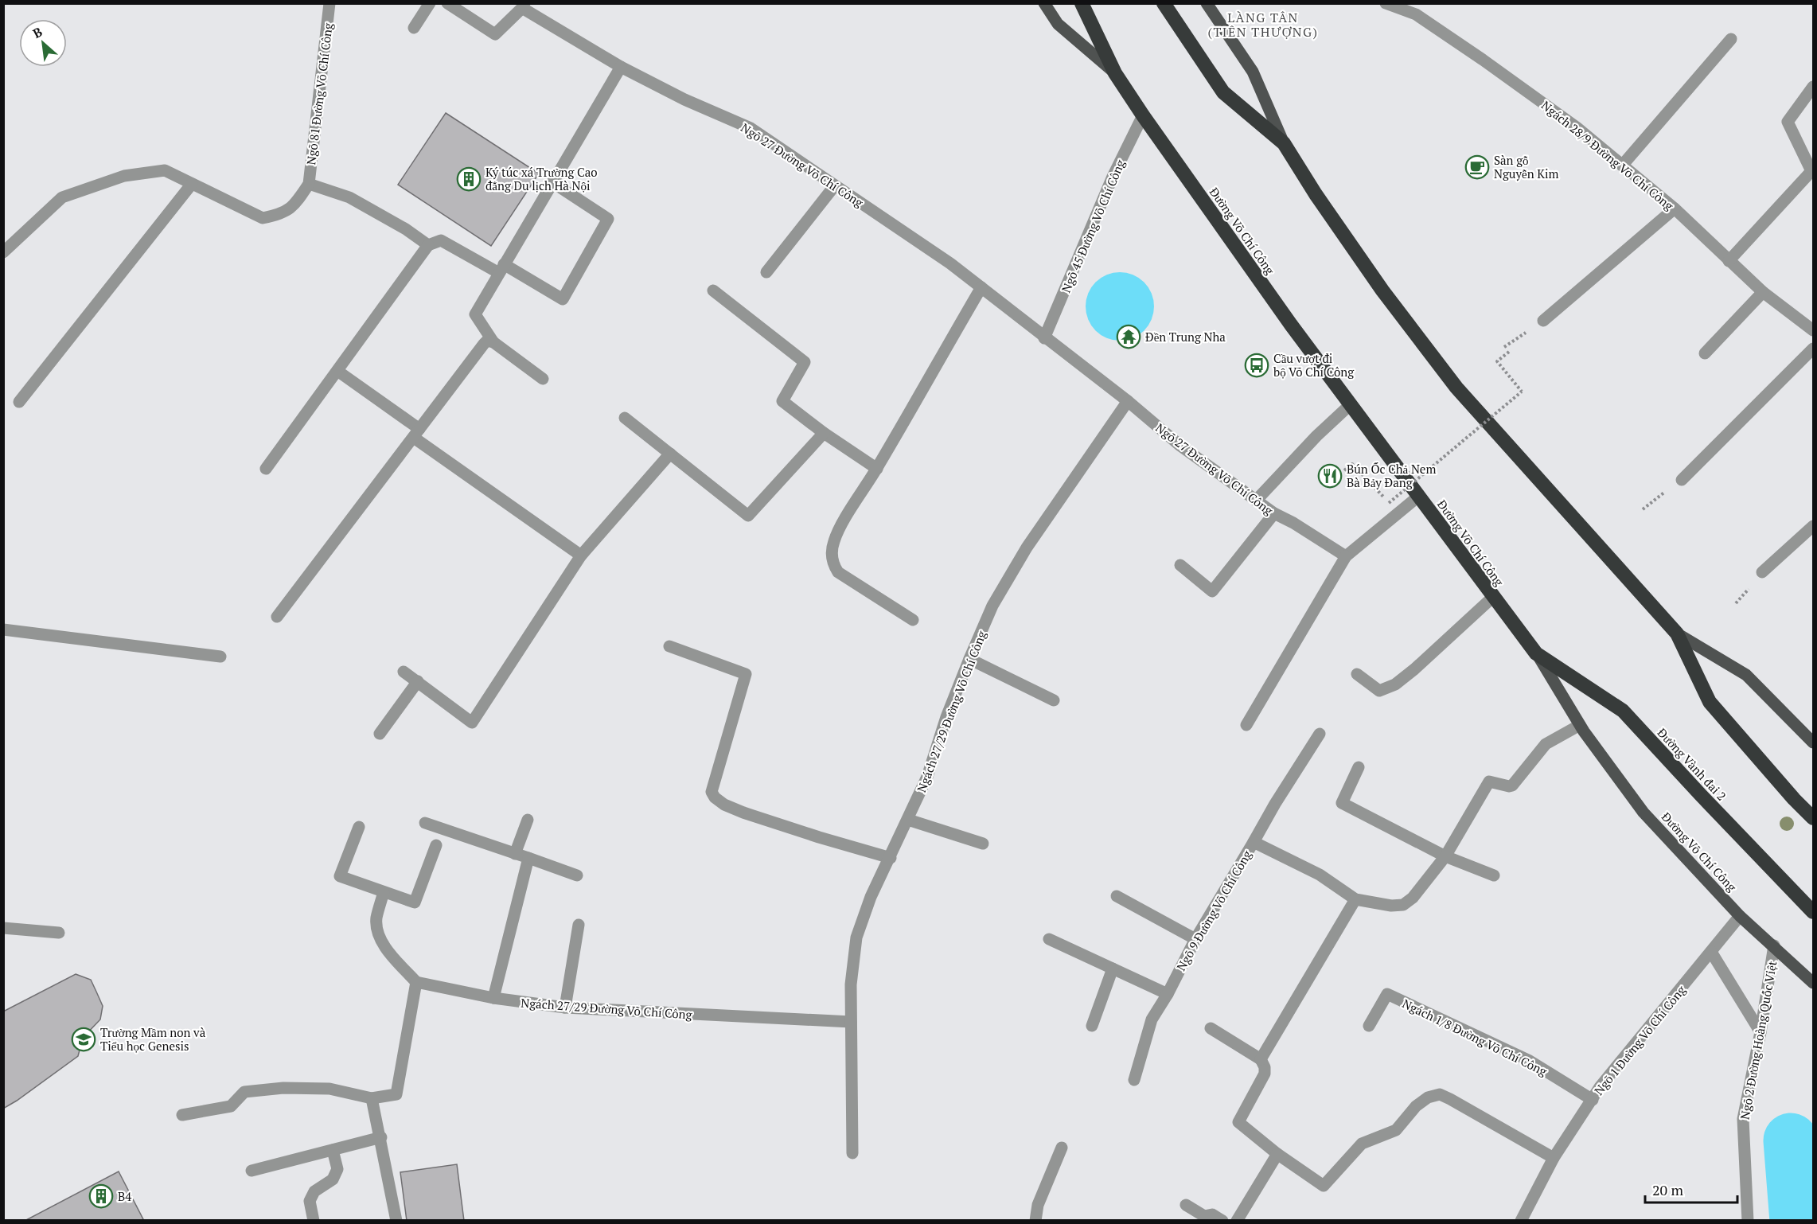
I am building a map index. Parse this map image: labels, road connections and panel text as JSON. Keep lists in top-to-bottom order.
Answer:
{
  "streets": {
    "highway": ["Đường Võ Chí Công", "Đường Vành đai 2"],
    "street": [
      "Ngõ 81 Đường Võ Chí Công",
      "Ngách 28/9 Đường Võ Chí Công",
      "Ngõ 27 Đường Võ Chí Công",
      "Ngõ 45 Đường Võ Chí Công",
      "Ngách 27/29 Đường Võ Chí Công",
      "Ngõ 9 Đường Võ Chí Công",
      "Ngách 1/8 Đường Võ Chí Công",
      "Ngõ 1 Đường Võ Chí Công",
      "Ngõ 2 Đường Hoàng Quốc Việt"
    ]
  },
  "crossings": [
    ["Ngõ 27 Đường Võ Chí Công", "Ngõ 45 Đường Võ Chí Công"],
    ["Ngõ 27 Đường Võ Chí Công", "Ngách 27/29 Đường Võ Chí Công"],
    ["Ngõ 45 Đường Võ Chí Công", "Đường Võ Chí Công"],
    ["Đường Võ Chí Công", "Đường Vành đai 2"],
    ["Đường Võ Chí Công", "Ngõ 9 Đường Võ Chí Công"],
    ["Đường Võ Chí Công", "Ngõ 1 Đường Võ Chí Công"],
    ["Đường Võ Chí Công", "Ngõ 2 Đường Hoàng Quốc Việt"],
    ["Ngách 1/8 Đường Võ Chí Công", "Ngõ 1 Đường Võ Chí Công"]
  ],
  "districts": ["LÀNG TÂN (TIÊN THƯỢNG)"],
  "places": {
    "cafe": ["Sàn gỗ Nguyễn Kim"],
    "building": ["Ký túc xá Trường Cao đẳng Du lịch Hà Nội", "B4"],
    "temple": ["Đền Trung Nha"],
    "bus stop": ["Cầu vượt đi bộ Võ Chí Công"],
    "restaurant": ["Bún Ốc Chả Nem Bà Bảy Đang"],
    "school or university": ["Trường Mầm non và Tiểu học Genesis"]
  },
  "scale_bar": "20 m",
  "north": "top left"
}
